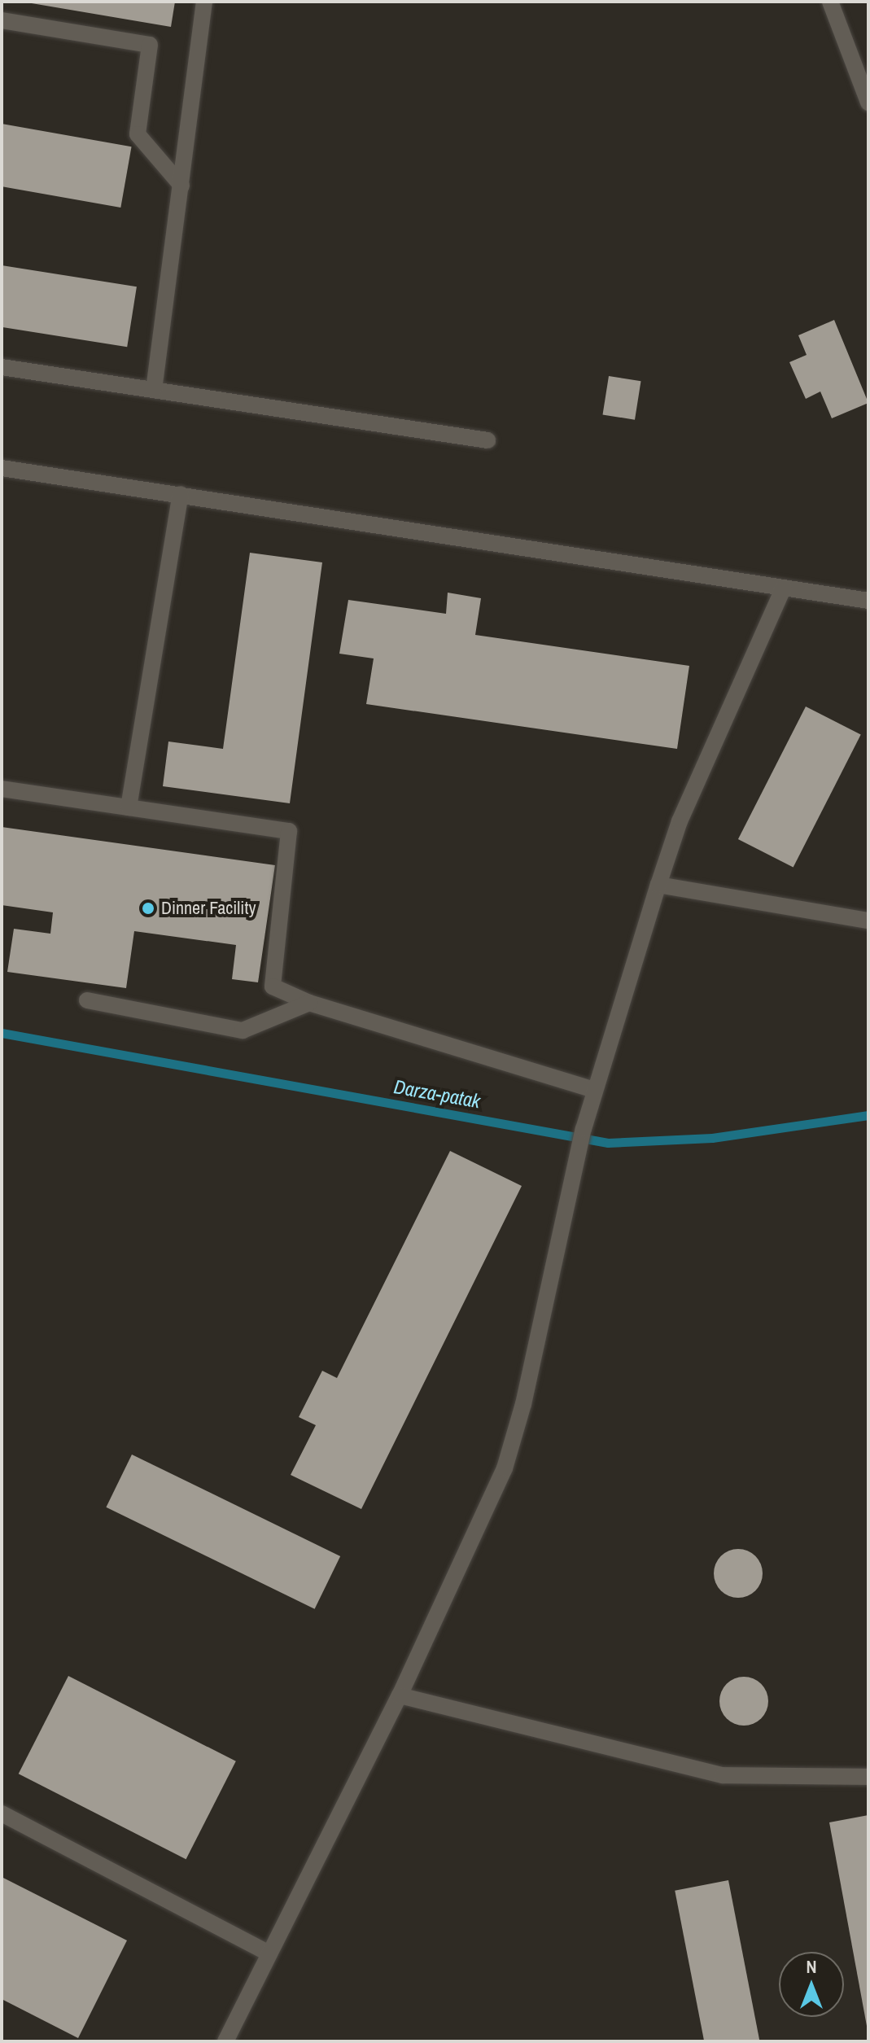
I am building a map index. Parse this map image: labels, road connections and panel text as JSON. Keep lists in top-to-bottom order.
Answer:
{
  "water": ["Darza-patak"],
  "places": ["Dinner Facility"],
  "north": "top"
}
